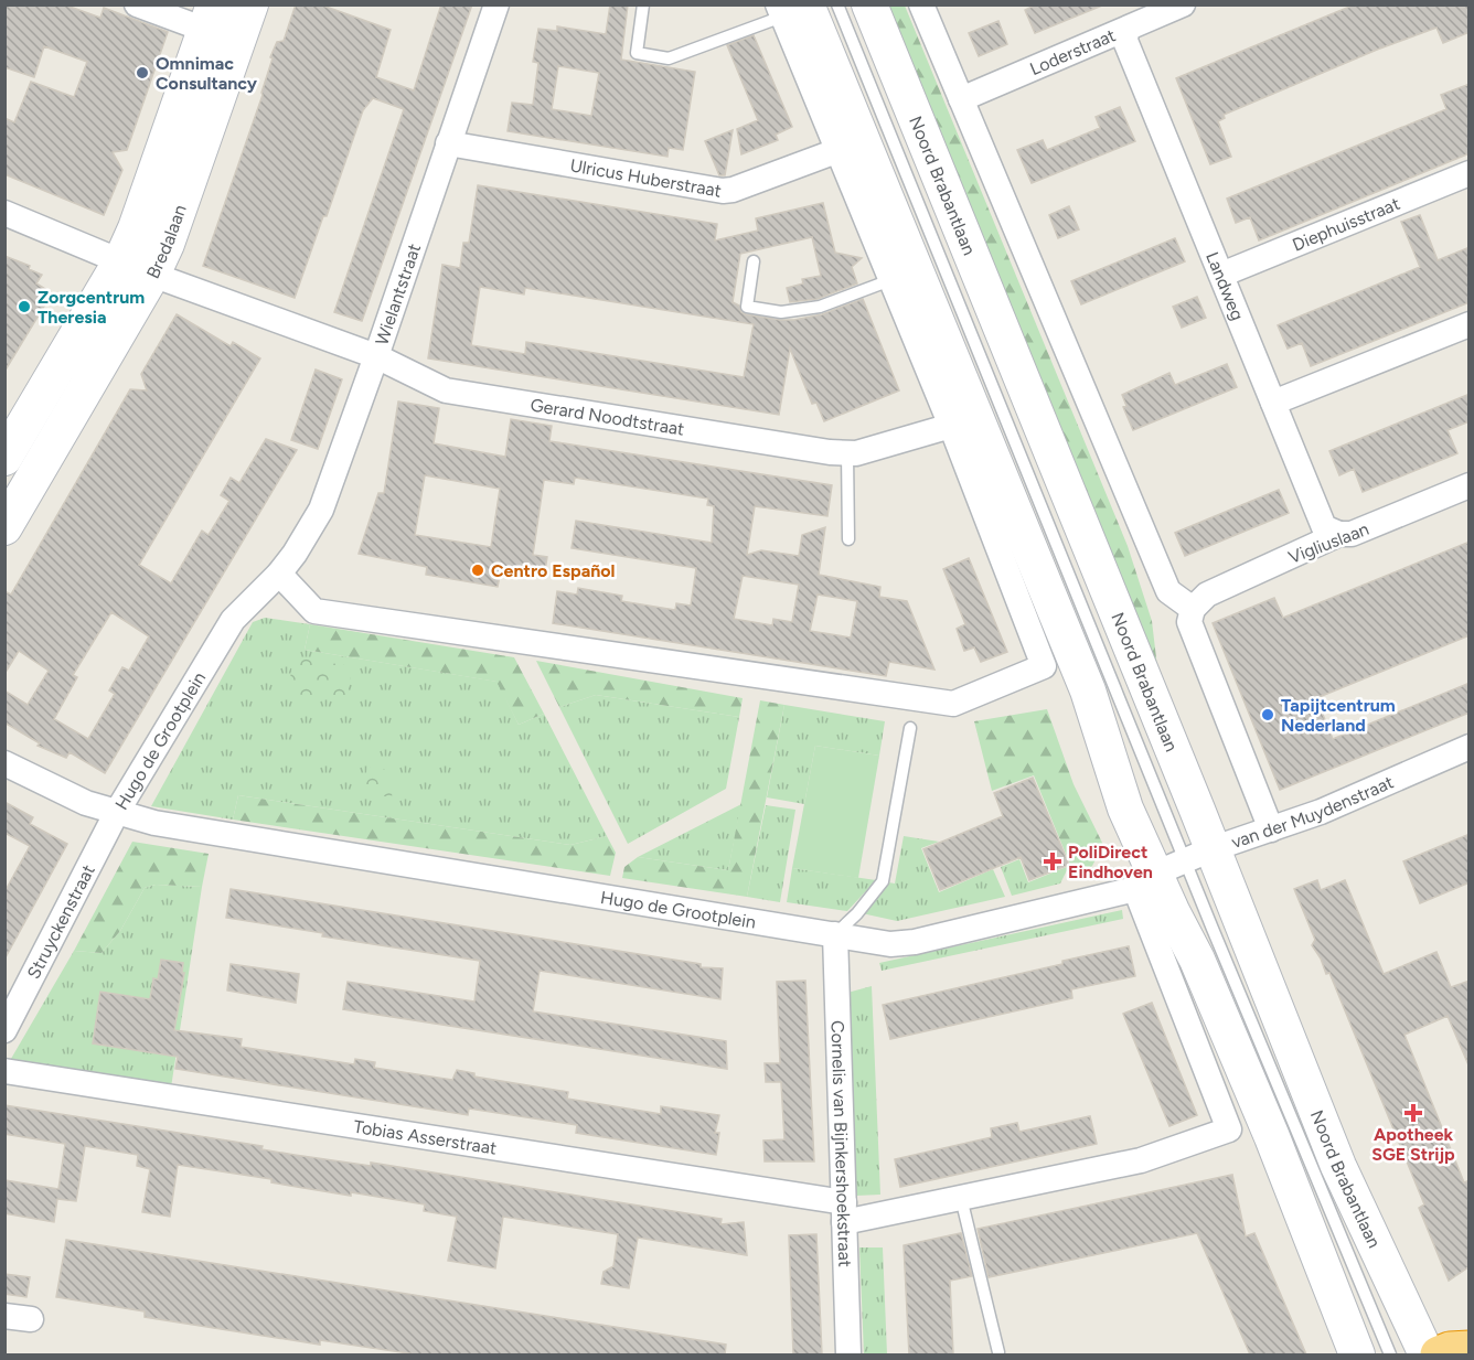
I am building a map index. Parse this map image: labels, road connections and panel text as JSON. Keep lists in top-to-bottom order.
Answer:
{
  "streets": {
    "main road": ["Noord Brabantlaan", "Bredalaan"],
    "street": [
      "Loderstraat",
      "Ulricus Huberstraat",
      "Diephuisstraat",
      "Landweg",
      "Wielantstraat",
      "Gerard Noodtstraat",
      "Vigliuslaan",
      "Hugo de Grootplein",
      "van der Muydenstraat",
      "Struyckenstraat",
      "Tobias Asserstraat",
      "Cornelis van Bijnkershoekstraat"
    ]
  },
  "crossings": [
    ["Loderstraat", "Landweg"],
    ["Ulricus Huberstraat", "Wielantstraat"],
    ["Noord Brabantlaan", "Hugo de Grootplein"],
    ["Noord Brabantlaan", "van der Muydenstraat"],
    ["Diephuisstraat", "Landweg"],
    ["Bredalaan", "Gerard Noodtstraat"],
    ["Landweg", "Vigliuslaan"],
    ["Wielantstraat", "Gerard Noodtstraat"],
    ["Wielantstraat", "Hugo de Grootplein"],
    ["Hugo de Grootplein", "van der Muydenstraat"],
    ["Hugo de Grootplein", "Struyckenstraat"],
    ["Hugo de Grootplein", "Cornelis van Bijnkershoekstraat"],
    ["Tobias Asserstraat", "Cornelis van Bijnkershoekstraat"]
  ],
  "places": {
    "other": [
      "Omnimac Consultancy",
      "Zorgcentrum Theresia",
      "Centro Español",
      "Tapijtcentrum Nederland"
    ],
    "health": ["PoliDirect Eindhoven", "Apotheek SGE Strijp"]
  }
}
